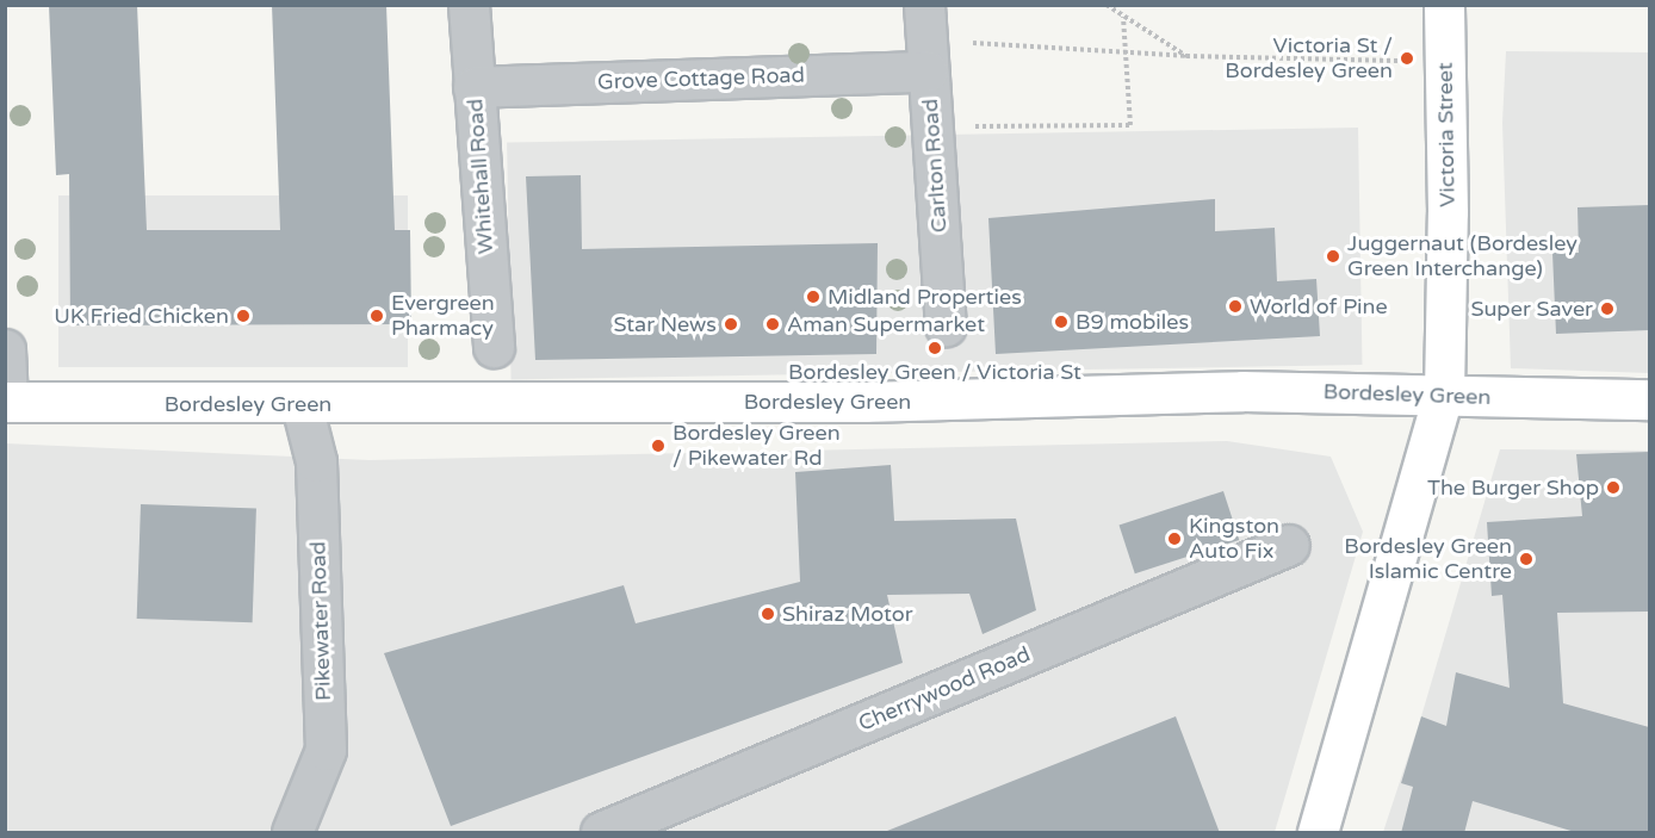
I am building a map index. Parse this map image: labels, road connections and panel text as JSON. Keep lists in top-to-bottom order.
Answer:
{
  "streets": {
    "main road": ["Victoria Street", "Bordesley Green"],
    "street": [
      "Grove Cottage Road",
      "Carlton Road",
      "Whitehall Road",
      "Pikewater Road",
      "Cherrywood Road"
    ]
  },
  "crossings": [
    ["Grove Cottage Road", "Carlton Road"],
    ["Grove Cottage Road", "Whitehall Road"],
    ["Victoria Street", "Bordesley Green"],
    ["Bordesley Green", "Pikewater Road"]
  ],
  "places": [
    "Victoria St / Bordesley Green",
    "Juggernaut (Bordesley Green Interchange)",
    "Midland Properties",
    "World of Pine",
    "Super Saver",
    "UK Fried Chicken",
    "Evergreen Pharmacy",
    "B9 mobiles",
    "Star News",
    "Aman Supermarket",
    "Bordesley Green / Victoria St",
    "Bordesley Green / Pikewater Rd",
    "The Burger Shop",
    "Kingston Auto Fix",
    "Bordesley Green Islamic Centre",
    "Shiraz Motor"
  ]
}
